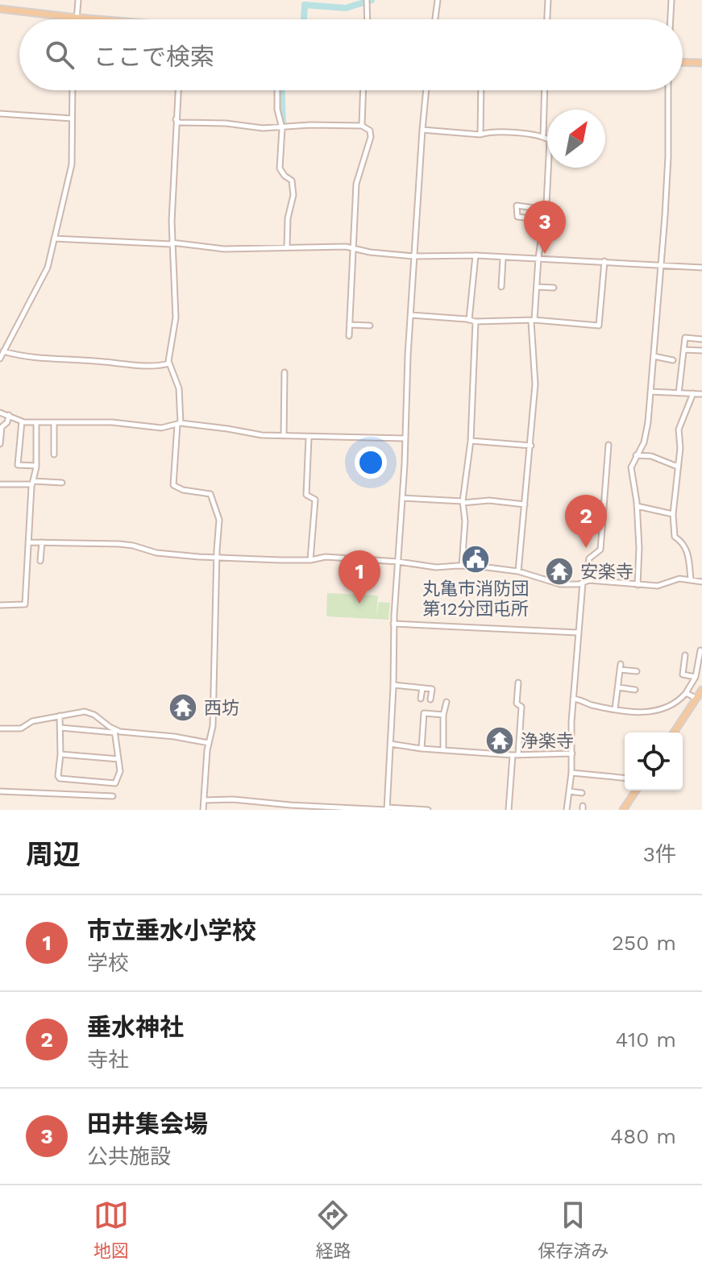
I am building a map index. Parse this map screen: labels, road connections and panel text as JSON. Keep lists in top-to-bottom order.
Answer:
{
  "places": {
    "public building": ["丸亀市消防団 第12分団屯所"],
    "temple": ["安楽寺", "西坊", "浄楽寺"]
  },
  "north": "top right",
  "page": {
    "search": "ここで検索",
    "pins": ["3", "2", "1"],
    "heading": ["周辺", "3件"],
    "list": [
      {
        "mark": "1",
        "name": "市立垂水小学校",
        "note": "学校",
        "value": "250 m"
      },
      {
        "mark": "2",
        "name": "垂水神社",
        "note": "寺社",
        "value": "410 m"
      },
      {
        "mark": "3",
        "name": "田井集会場",
        "note": "公共施設",
        "value": "480 m"
      }
    ],
    "nav": ["地図", "経路", "保存済み"]
  }
}
